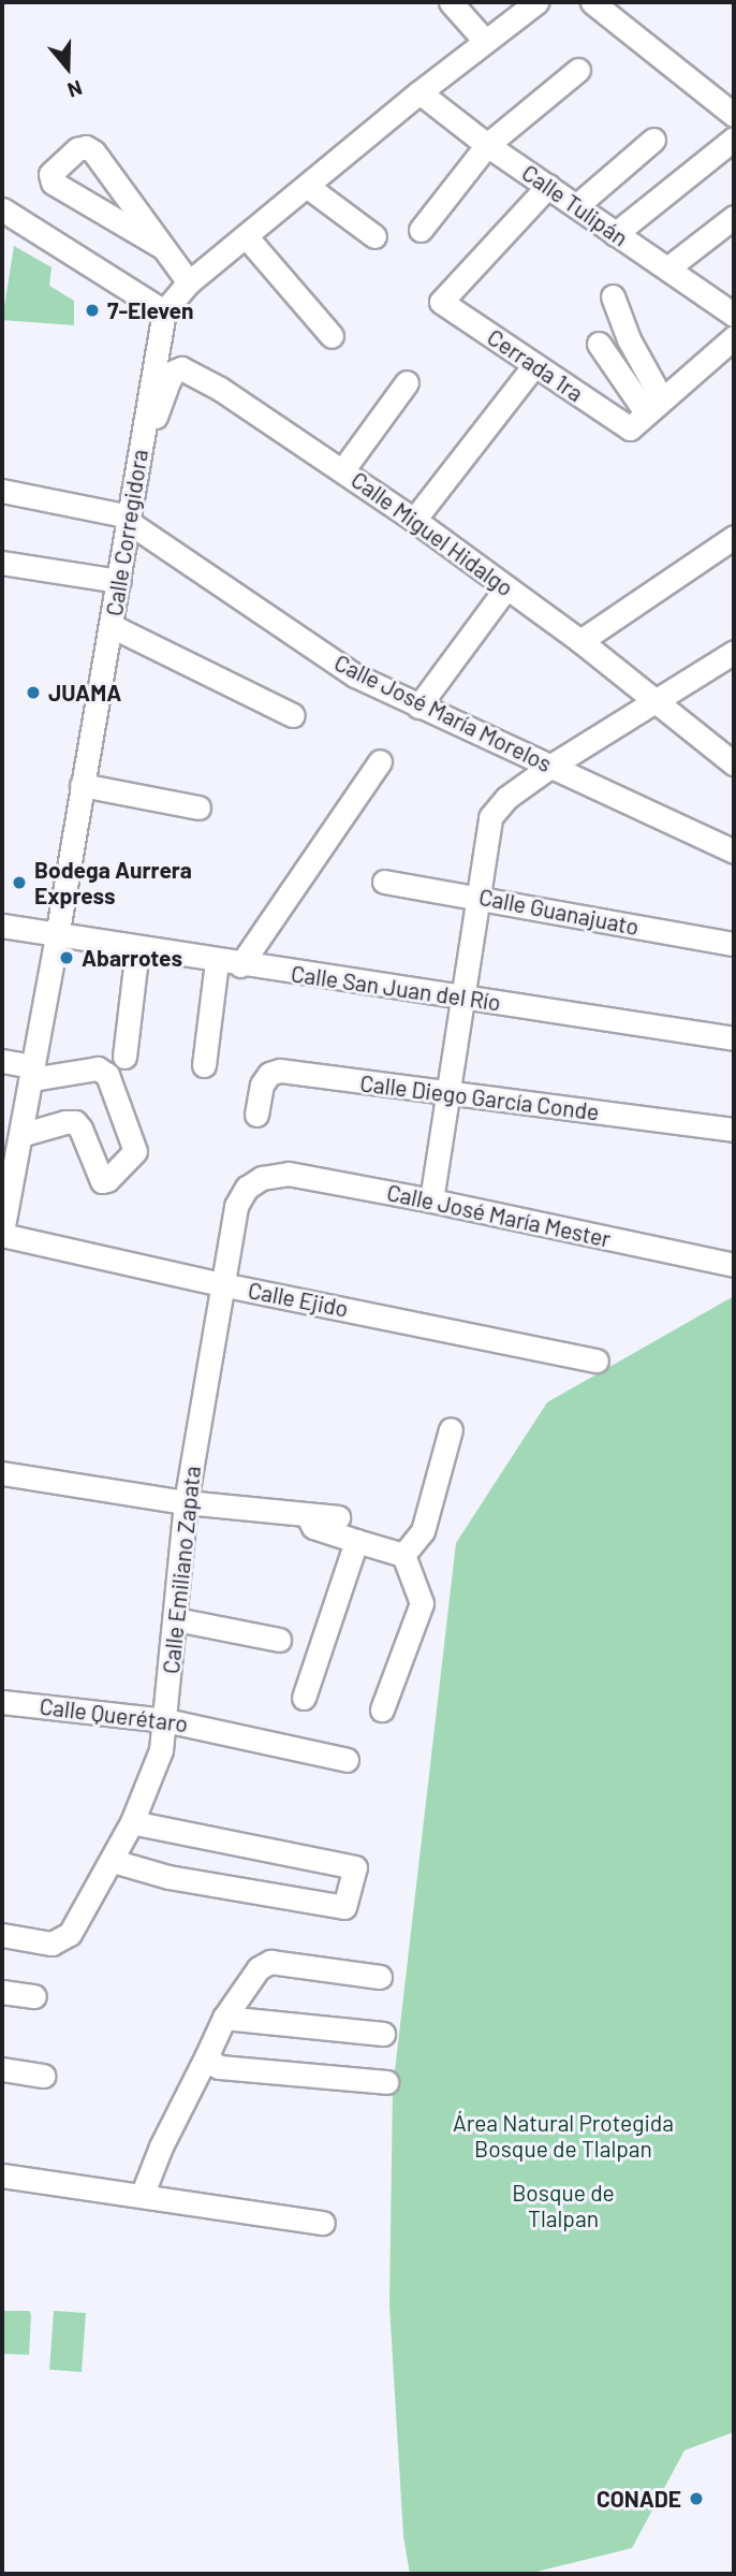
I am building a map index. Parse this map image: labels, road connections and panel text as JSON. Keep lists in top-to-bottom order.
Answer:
{
  "streets": {
    "street": [
      "Calle Tulipán",
      "Cerrada 1ra",
      "Calle Corregidora",
      "Calle Miguel Hidalgo",
      "Calle José María Morelos",
      "Calle Guanajuato",
      "Calle San Juan del Río",
      "Calle Diego García Conde",
      "Calle José María Mester",
      "Calle Ejido",
      "Calle Emiliano Zapata",
      "Calle Querétaro"
    ]
  },
  "crossings": [
    ["Calle Tulipán", "Cerrada 1ra"],
    ["Calle Tulipán", "Calle Corregidora"],
    ["Calle Corregidora", "Calle Miguel Hidalgo"],
    ["Calle Corregidora", "Calle José María Morelos"],
    ["Calle Corregidora", "Calle San Juan del Río"],
    ["Calle Corregidora", "Calle Ejido"],
    ["Calle José María Mester", "Calle Emiliano Zapata"],
    ["Calle Ejido", "Calle Emiliano Zapata"],
    ["Calle Emiliano Zapata", "Calle Querétaro"]
  ],
  "parks": ["Área Natural Protegida Bosque de Tlalpan", "Bosque de Tlalpan"],
  "places": [
    "7-Eleven",
    "JUAMA",
    "Bodega Aurrera Express",
    "Abarrotes",
    "CONADE"
  ],
  "north": "bottom"
}
